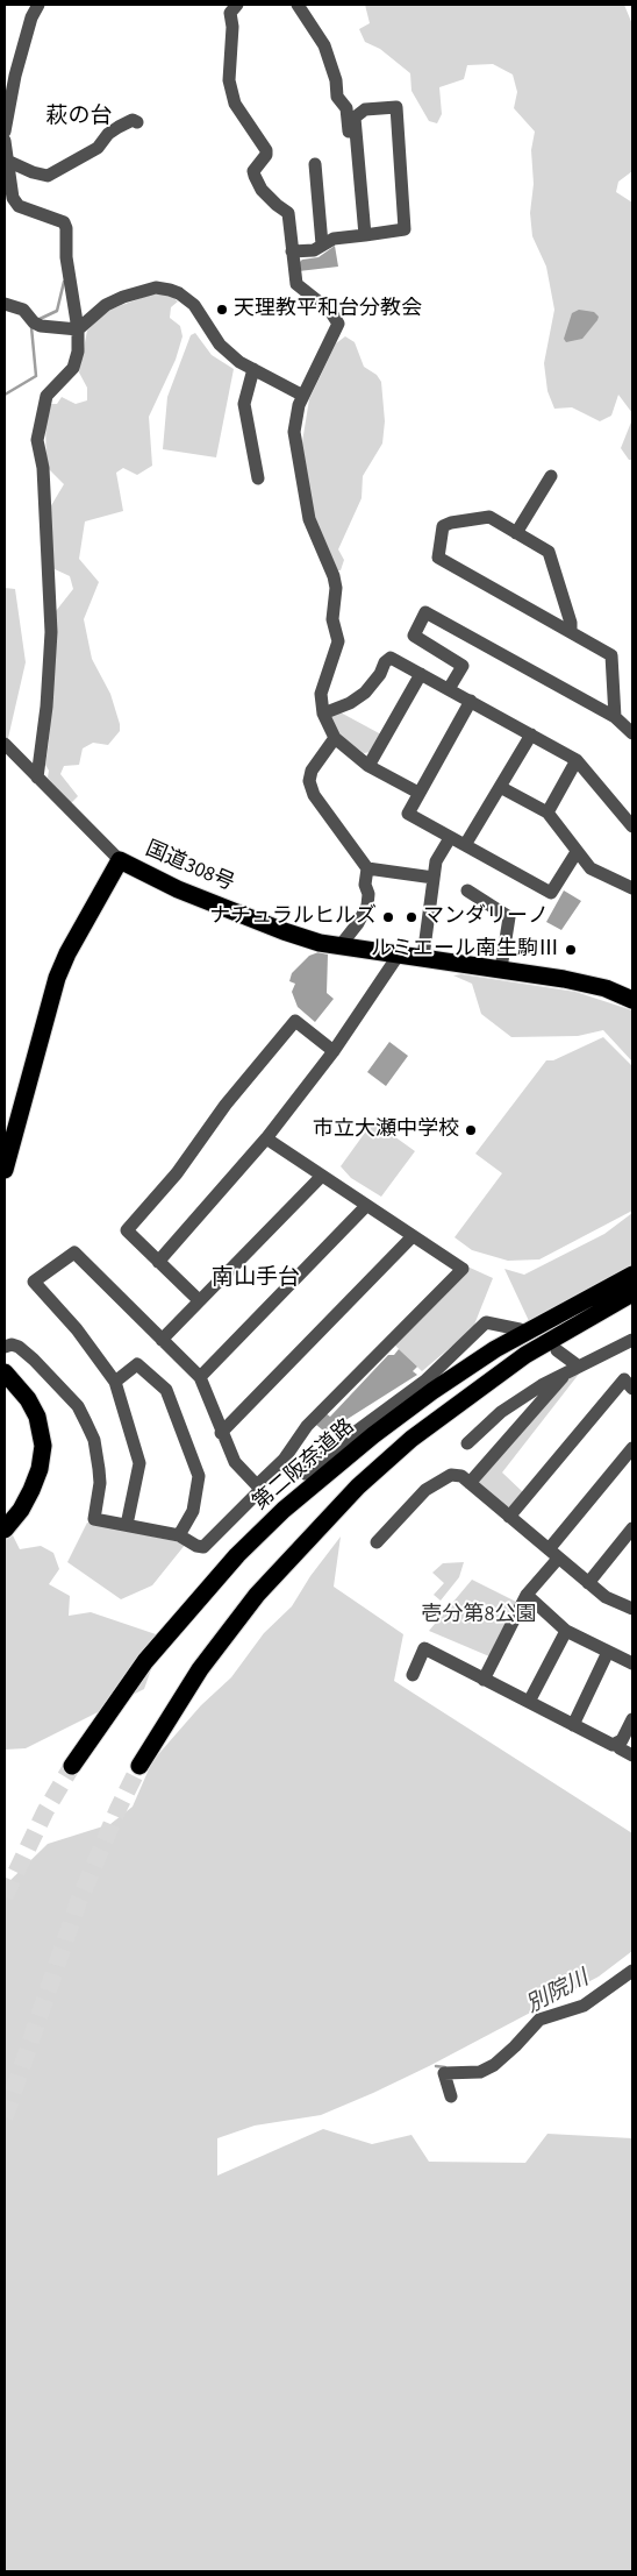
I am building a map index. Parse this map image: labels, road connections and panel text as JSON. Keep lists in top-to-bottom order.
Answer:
{
  "streets": {
    "highway": ["国道308号", "第二阪奈道路"]
  },
  "districts": ["萩の台", "南山手台"],
  "water": ["別院川"],
  "parks": ["壱分第8公園"],
  "places": [
    "天理教平和台分教会",
    "ナチュラルヒルズ",
    "マンダリーノ",
    "ルミエール南生駒Ⅲ",
    "市立大瀬中学校"
  ]
}
